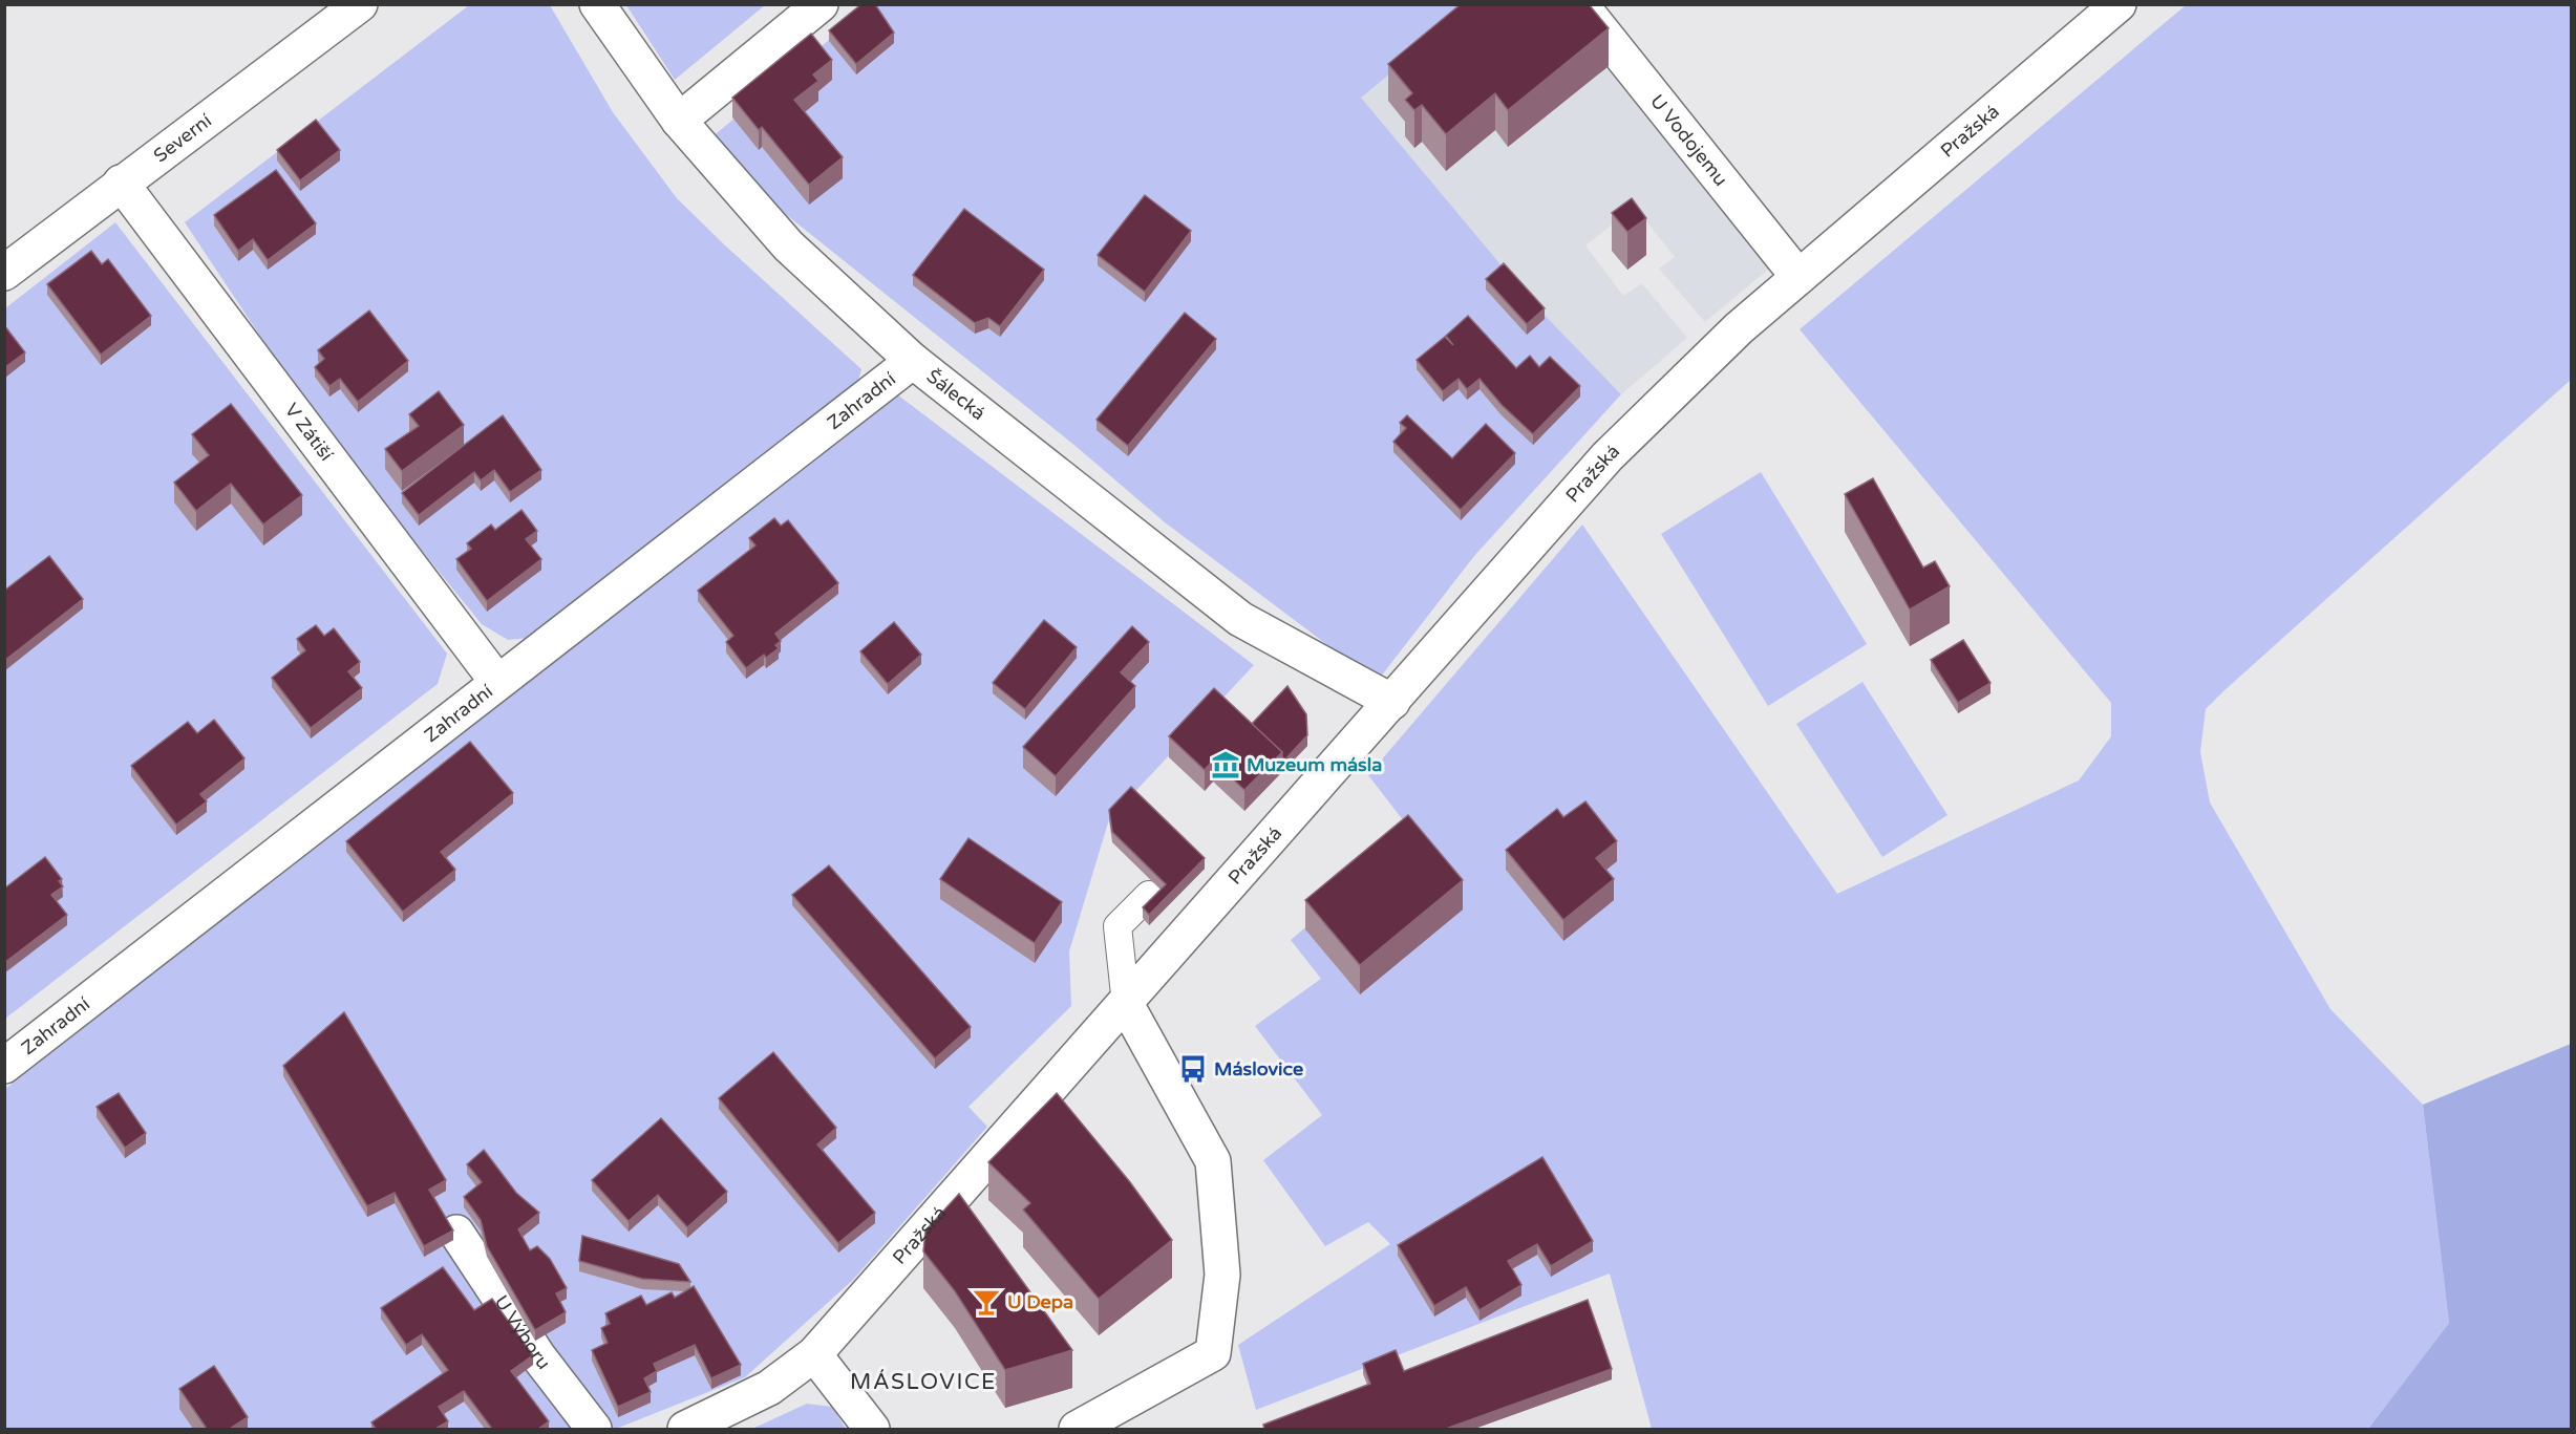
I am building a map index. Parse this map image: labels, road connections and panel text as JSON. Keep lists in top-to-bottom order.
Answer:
{
  "streets": {
    "street": [
      "Pražská",
      "Severní",
      "U Vodojemu",
      "Šálecká",
      "Zahradní",
      "V Zátiší",
      "U Výboru"
    ]
  },
  "crossings": [
    ["Pražská", "U Vodojemu"],
    ["Pražská", "Šálecká"],
    ["Severní", "V Zátiší"],
    ["Šálecká", "Zahradní"],
    ["Zahradní", "V Zátiší"]
  ],
  "districts": ["MÁSLOVICE"],
  "places": {
    "museum": ["Muzeum másla"],
    "bus stop": ["Máslovice"],
    "bar": ["U Depa"]
  }
}
